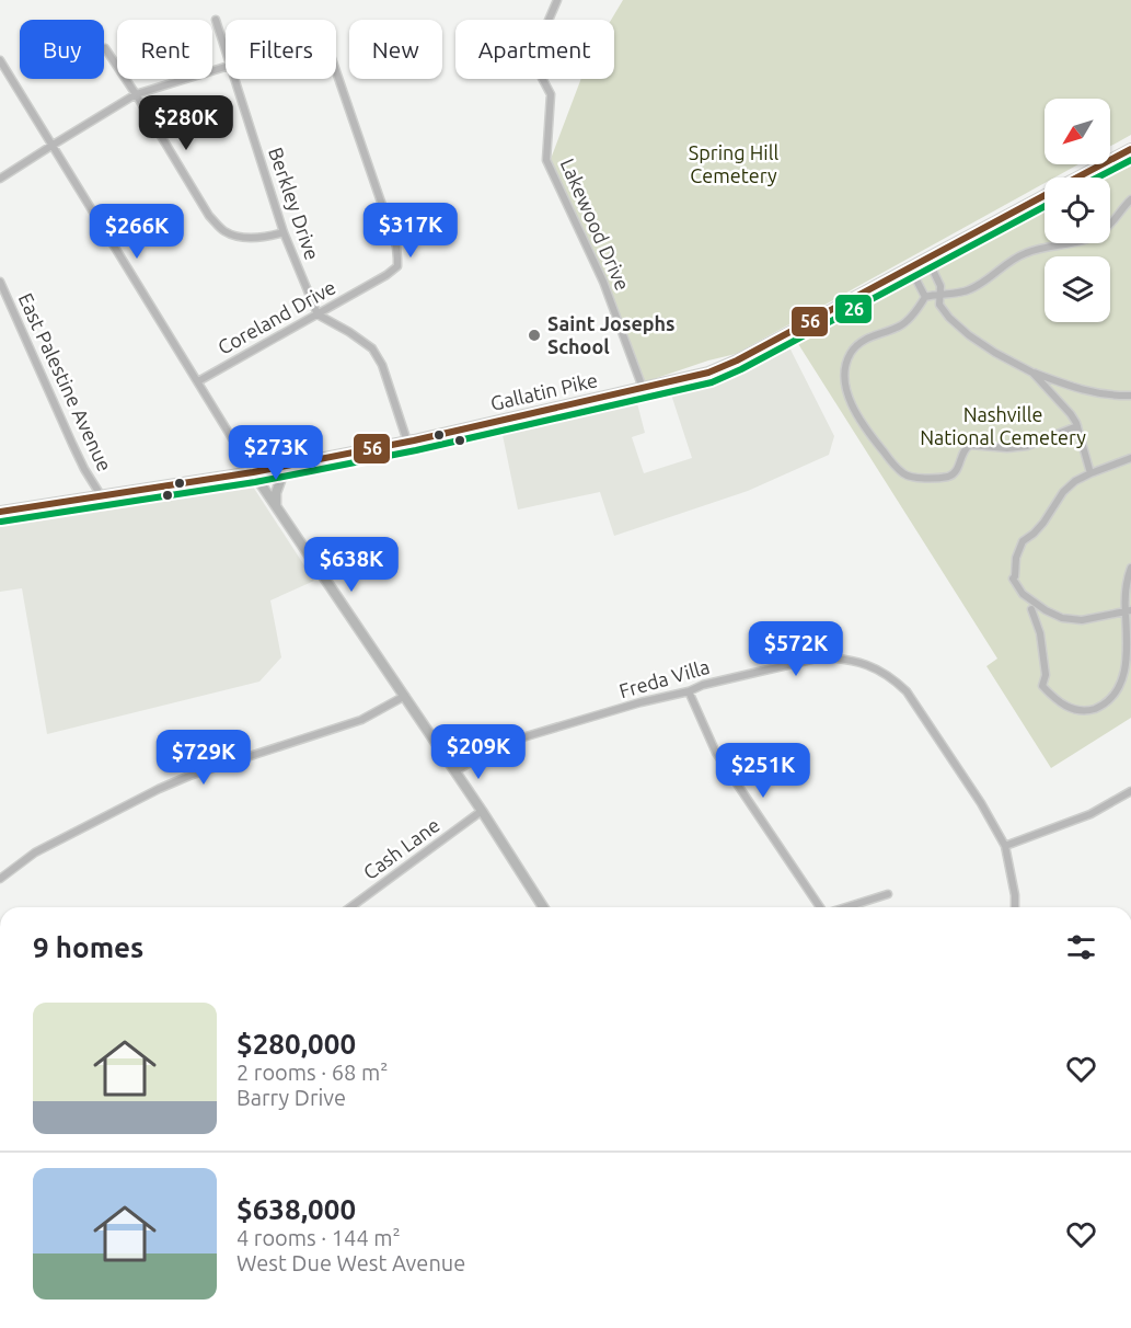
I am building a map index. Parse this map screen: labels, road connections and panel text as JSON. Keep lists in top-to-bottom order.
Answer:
{
  "streets": {
    "main road": ["Gallatin Pike"],
    "street": [
      "Berkley Drive",
      "Lakewood Drive",
      "Coreland Drive",
      "East Palestine Avenue",
      "Freda Villa",
      "Cash Lane"
    ]
  },
  "crossings": [
    ["Berkley Drive", "Coreland Drive"],
    ["Lakewood Drive", "Gallatin Pike"],
    ["East Palestine Avenue", "Gallatin Pike"]
  ],
  "parks": ["Spring Hill Cemetery", "Nashville National Cemetery"],
  "places": ["Saint Josephs School"],
  "lines": ["transit line 56", "transit line 26"],
  "north": "bottom left",
  "page": {
    "chip": [
      "Buy",
      "Rent",
      "Filters",
      "New",
      "Apartment"
    ],
    "price": [
      "$280K",
      "$317K",
      "$266K",
      "$273K",
      "$638K",
      "$572K",
      "$209K",
      "$729K",
      "$251K"
    ],
    "heading": "9 homes",
    "list": [
      {
        "name": "$280,000",
        "note": "2 rooms · 68 m² · Barry Drive"
      },
      {
        "name": "$638,000",
        "note": "4 rooms · 144 m² · West Due West Avenue"
      }
    ]
  }
}
